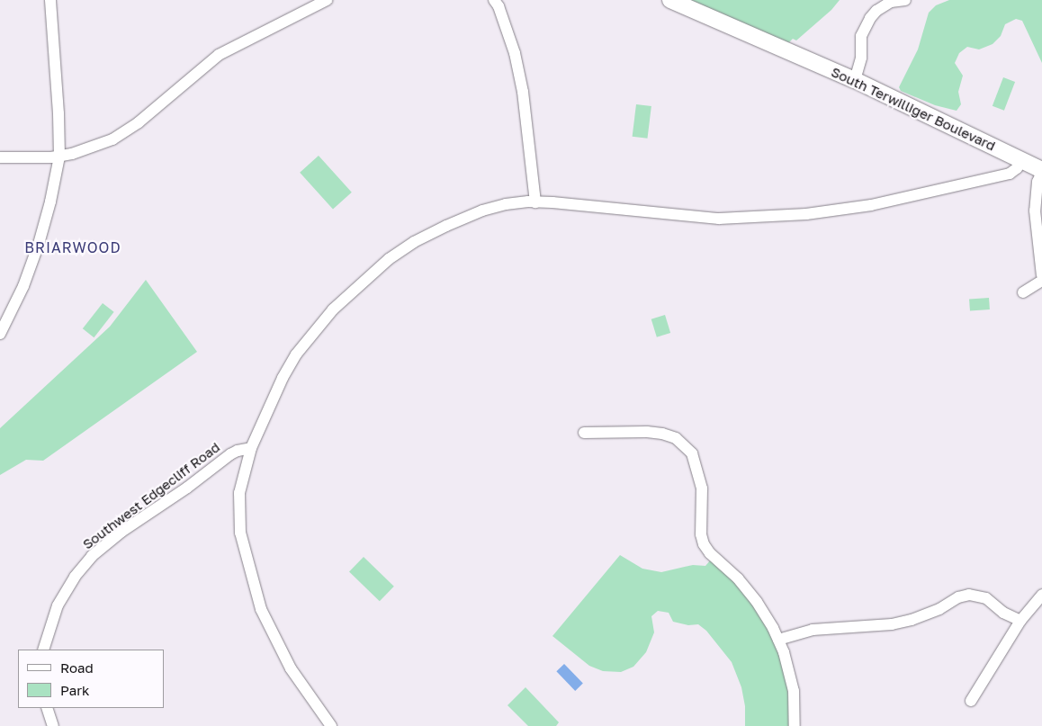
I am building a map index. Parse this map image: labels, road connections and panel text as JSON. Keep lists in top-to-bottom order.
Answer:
{
  "streets": {
    "main road": ["South Terwilliger Boulevard"],
    "street": ["Southwest Edgecliff Road"]
  },
  "districts": ["BRIARWOOD"],
  "legend": ["Road", "Park"]
}
